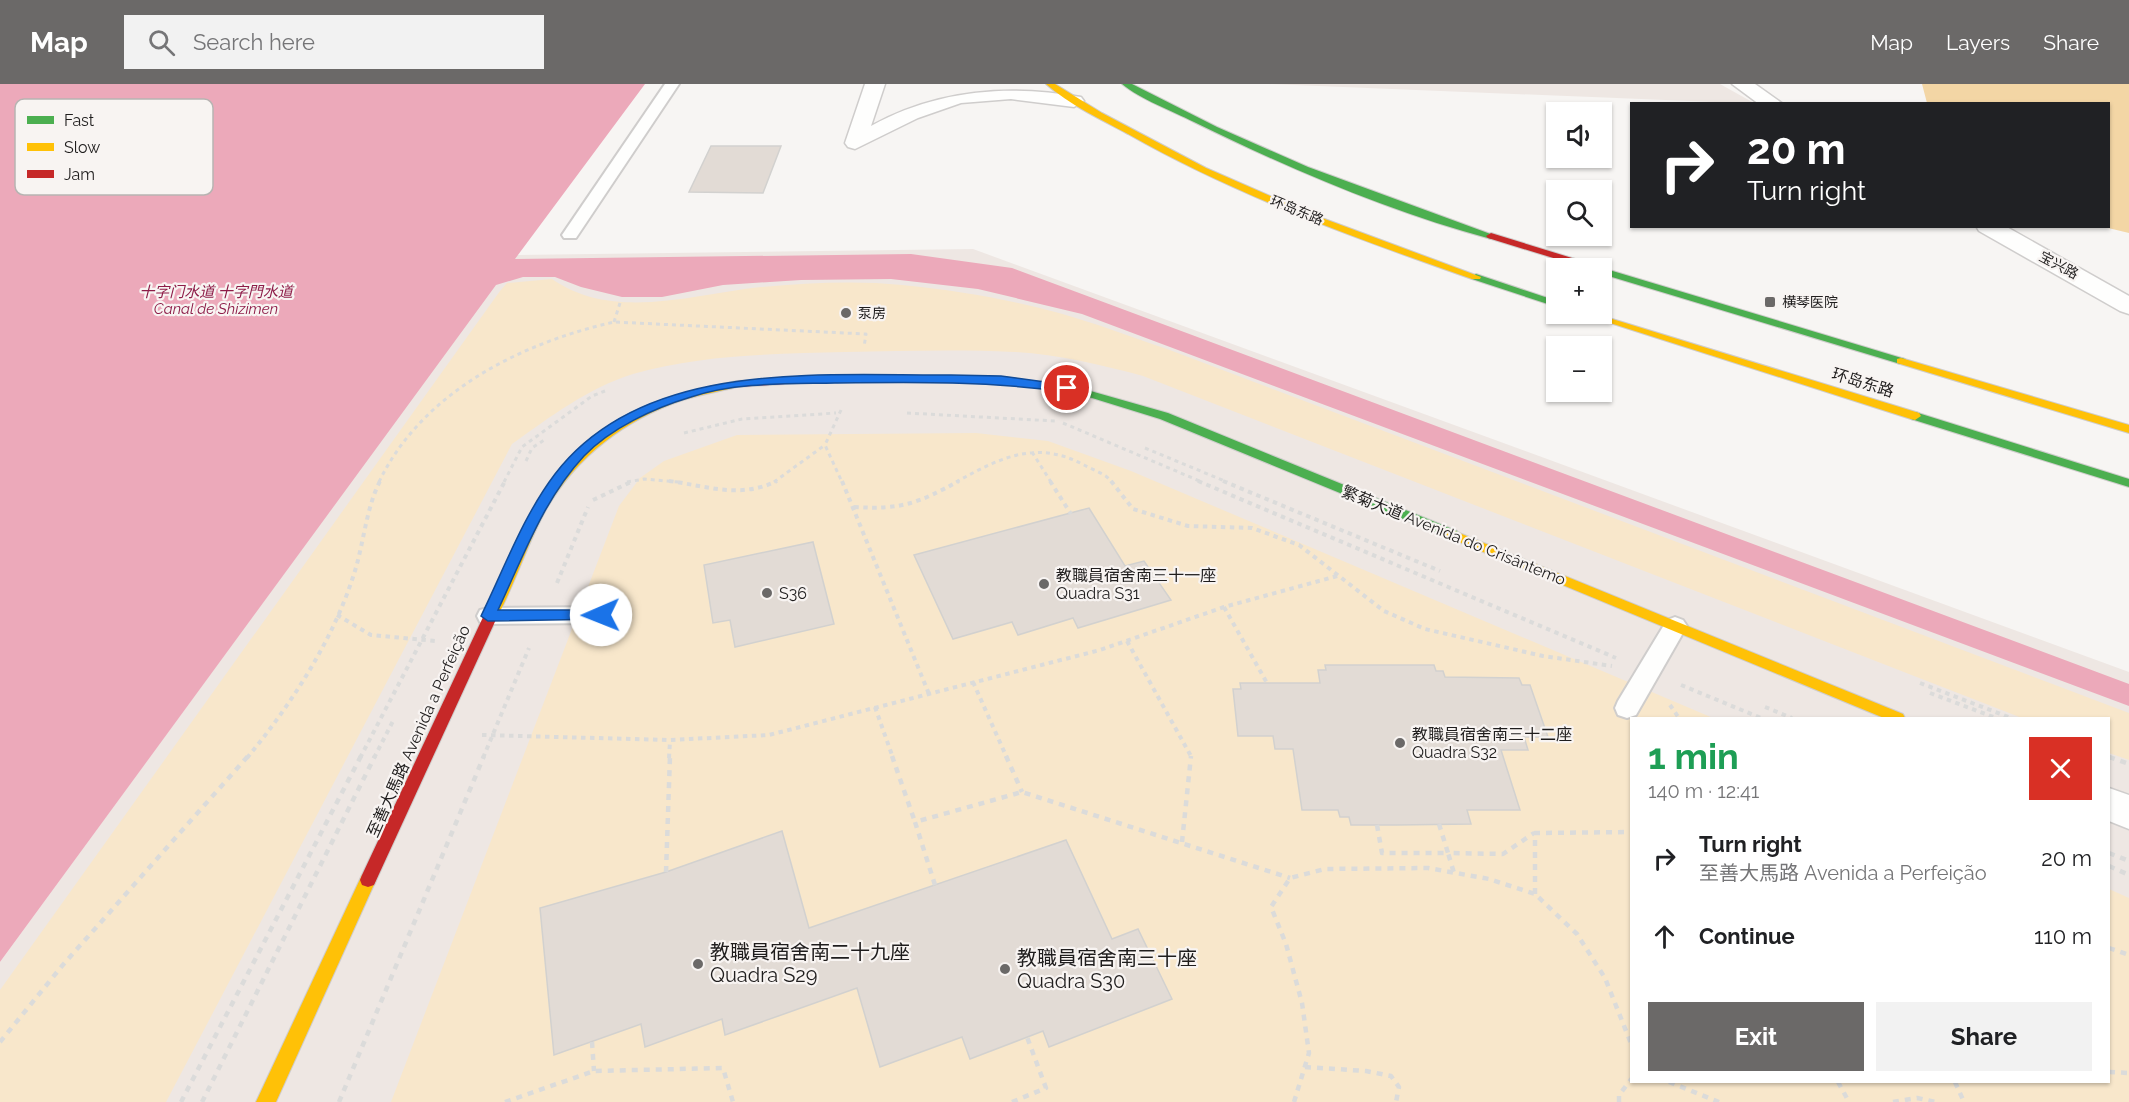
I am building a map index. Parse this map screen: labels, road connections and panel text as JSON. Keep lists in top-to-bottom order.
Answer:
{
  "streets": {
    "main road": ["环岛东路", "繁菊大道 Avenida do Crisântemo", "至善大馬路 Avenida a Perfeição"],
    "street": ["宝兴路"]
  },
  "crossings": [
    ["繁菊大道 Avenida do Crisântemo", "至善大馬路 Avenida a Perfeição"]
  ],
  "water": ["十字门水道 十字門水道 Canal de Shizimen"],
  "places": {
    "transit": ["横琴医院"],
    "other": [
      "泵房",
      "教職員宿舍南三十一座 Quadra S31",
      "S36",
      "教職員宿舍南三十二座 Quadra S32",
      "教職員宿舍南二十九座 Quadra S29",
      "教職員宿舍南三十座 Quadra S30"
    ]
  },
  "legend": ["Fast", "Slow", "Jam"],
  "page": {
    "header": "Map",
    "search": "Search here",
    "nav": ["Map", "Layers", "Share"],
    "map_buttons": ["+", "−"],
    "turn": ["20 m", "Turn right"],
    "heading": ["1 min", "140 m · 12:41"],
    "list": [
      {
        "name": "Turn right",
        "note": "至善大馬路 Avenida a Perfeição",
        "value": "20 m"
      },
      {
        "name": "Continue",
        "value": "110 m"
      }
    ],
    "buttons": ["Exit", "Share"]
  }
}
